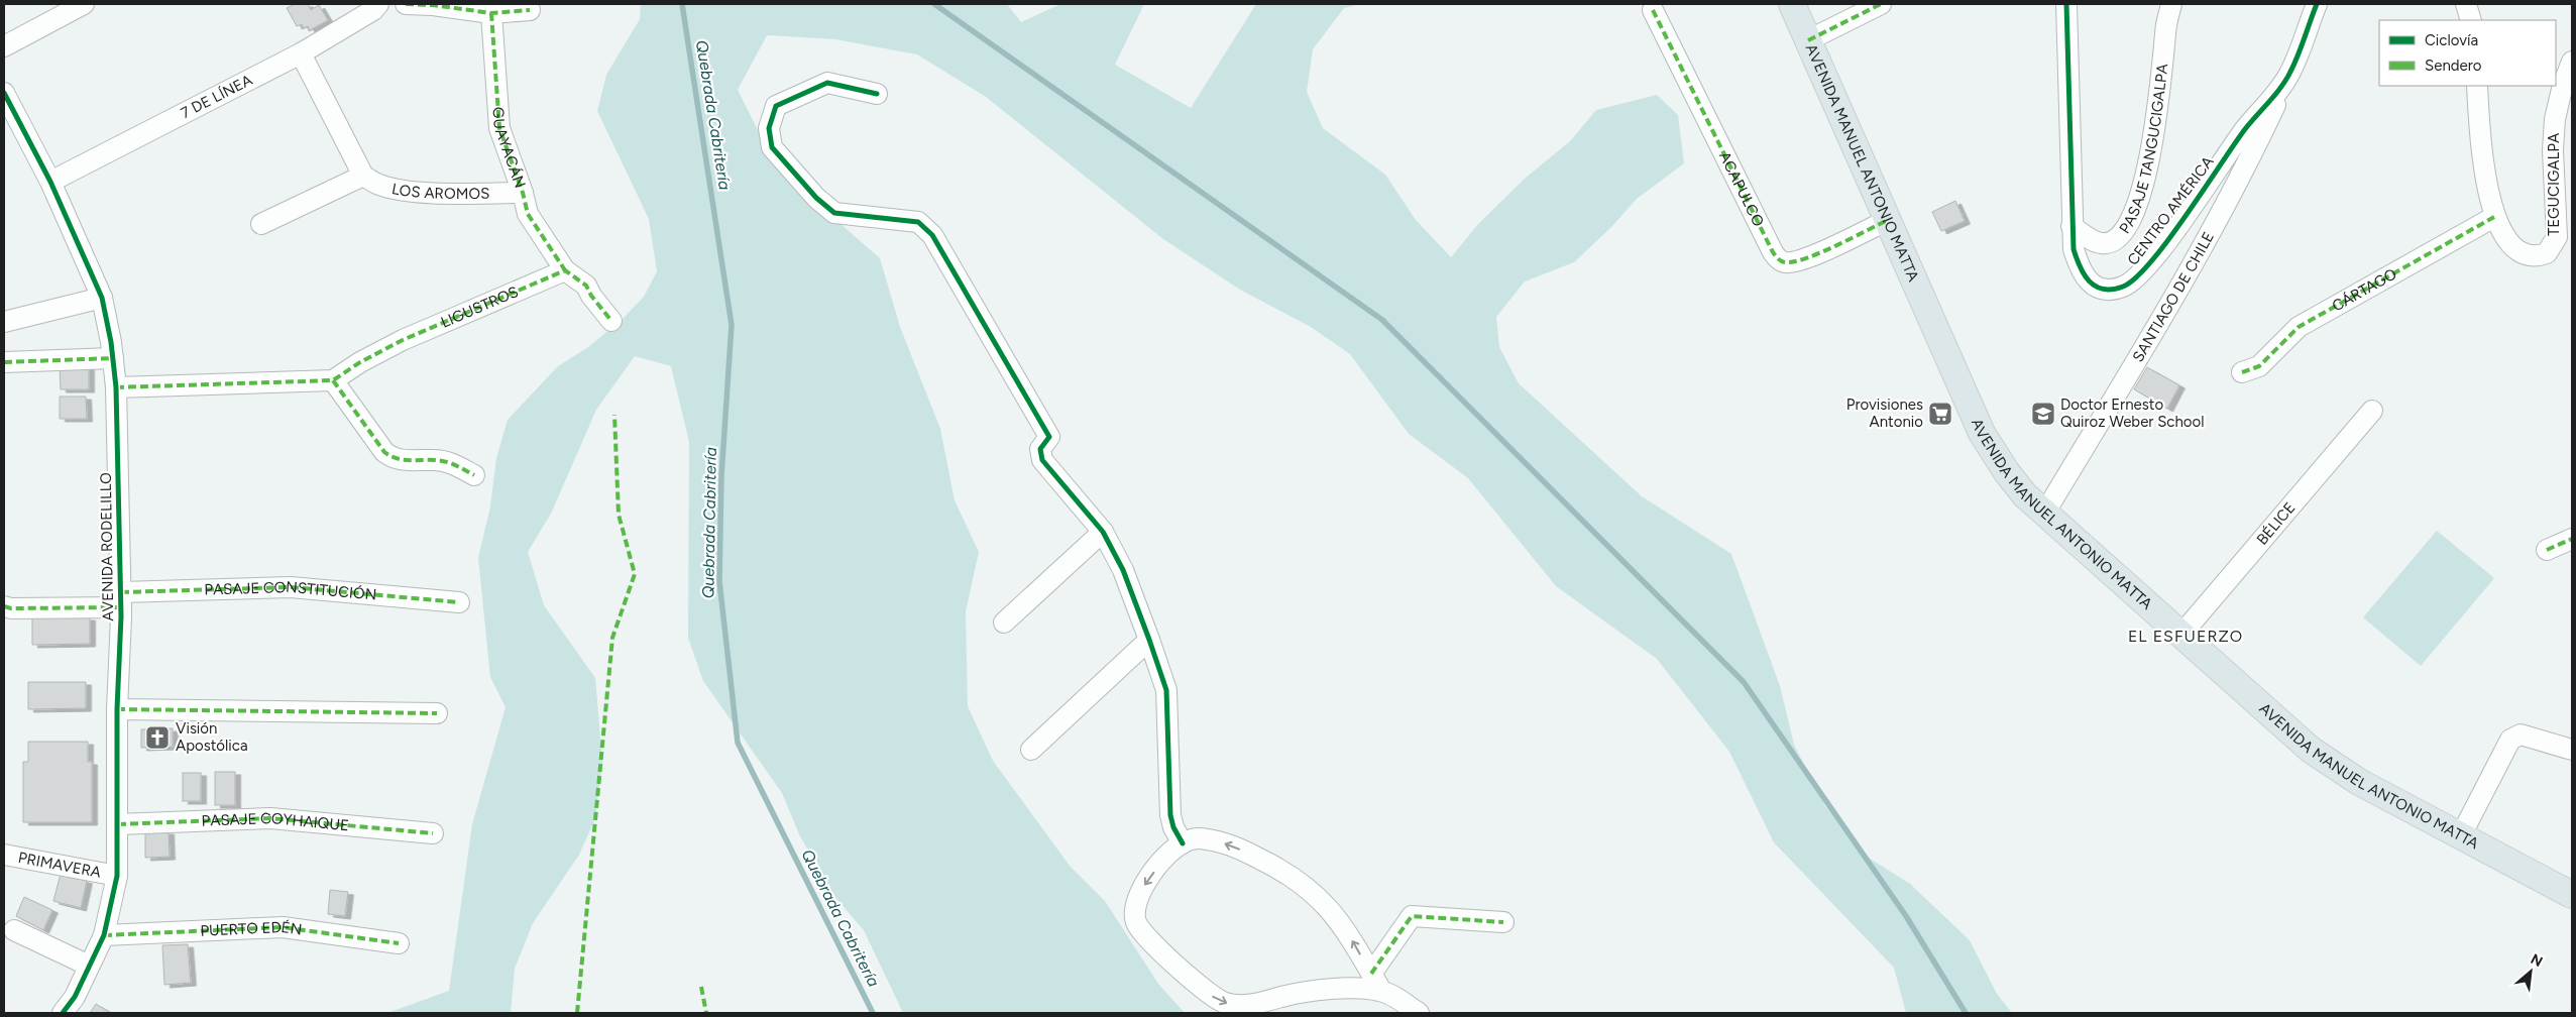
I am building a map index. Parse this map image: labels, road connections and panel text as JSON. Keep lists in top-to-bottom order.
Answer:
{
  "streets": {
    "main road": ["AVENIDA MANUEL ANTONIO MATTA"],
    "street": [
      "7 DE LÍNEA",
      "PASAJE TANGUCIGALPA",
      "GUAYACÁN",
      "TEGUCIGALPA",
      "ACAPULCO",
      "LOS AROMOS",
      "CENTRO AMÉRICA",
      "CÁRTAGO",
      "SANTIAGO DE CHILE",
      "LIGUSTROS",
      "BÉLICE",
      "AVENIDA RODELILLO",
      "PASAJE CONSTITUCIÓN",
      "PASAJE COYHAIQUE",
      "PRIMAVERA",
      "PUERTO EDÉN"
    ]
  },
  "crossings": [
    ["7 DE LÍNEA", "AVENIDA RODELILLO"],
    ["PASAJE TANGUCIGALPA", "CENTRO AMÉRICA"],
    ["GUAYACÁN", "LOS AROMOS"],
    ["GUAYACÁN", "LIGUSTROS"],
    ["AVENIDA MANUEL ANTONIO MATTA", "ACAPULCO"],
    ["AVENIDA MANUEL ANTONIO MATTA", "SANTIAGO DE CHILE"],
    ["AVENIDA MANUEL ANTONIO MATTA", "BÉLICE"],
    ["TEGUCIGALPA", "CÁRTAGO"],
    ["CENTRO AMÉRICA", "SANTIAGO DE CHILE"],
    ["AVENIDA RODELILLO", "PASAJE CONSTITUCIÓN"],
    ["AVENIDA RODELILLO", "PASAJE COYHAIQUE"],
    ["AVENIDA RODELILLO", "PRIMAVERA"],
    ["AVENIDA RODELILLO", "PUERTO EDÉN"]
  ],
  "districts": ["EL ESFUERZO"],
  "water": ["Quebrada Cabritería"],
  "places": {
    "supermarket": ["Provisiones Antonio"],
    "school or university": ["Doctor Ernesto Quiroz Weber School"],
    "church": ["Visión Apostólica"]
  },
  "legend": ["Ciclovía", "Sendero"],
  "north": "top right"
}
